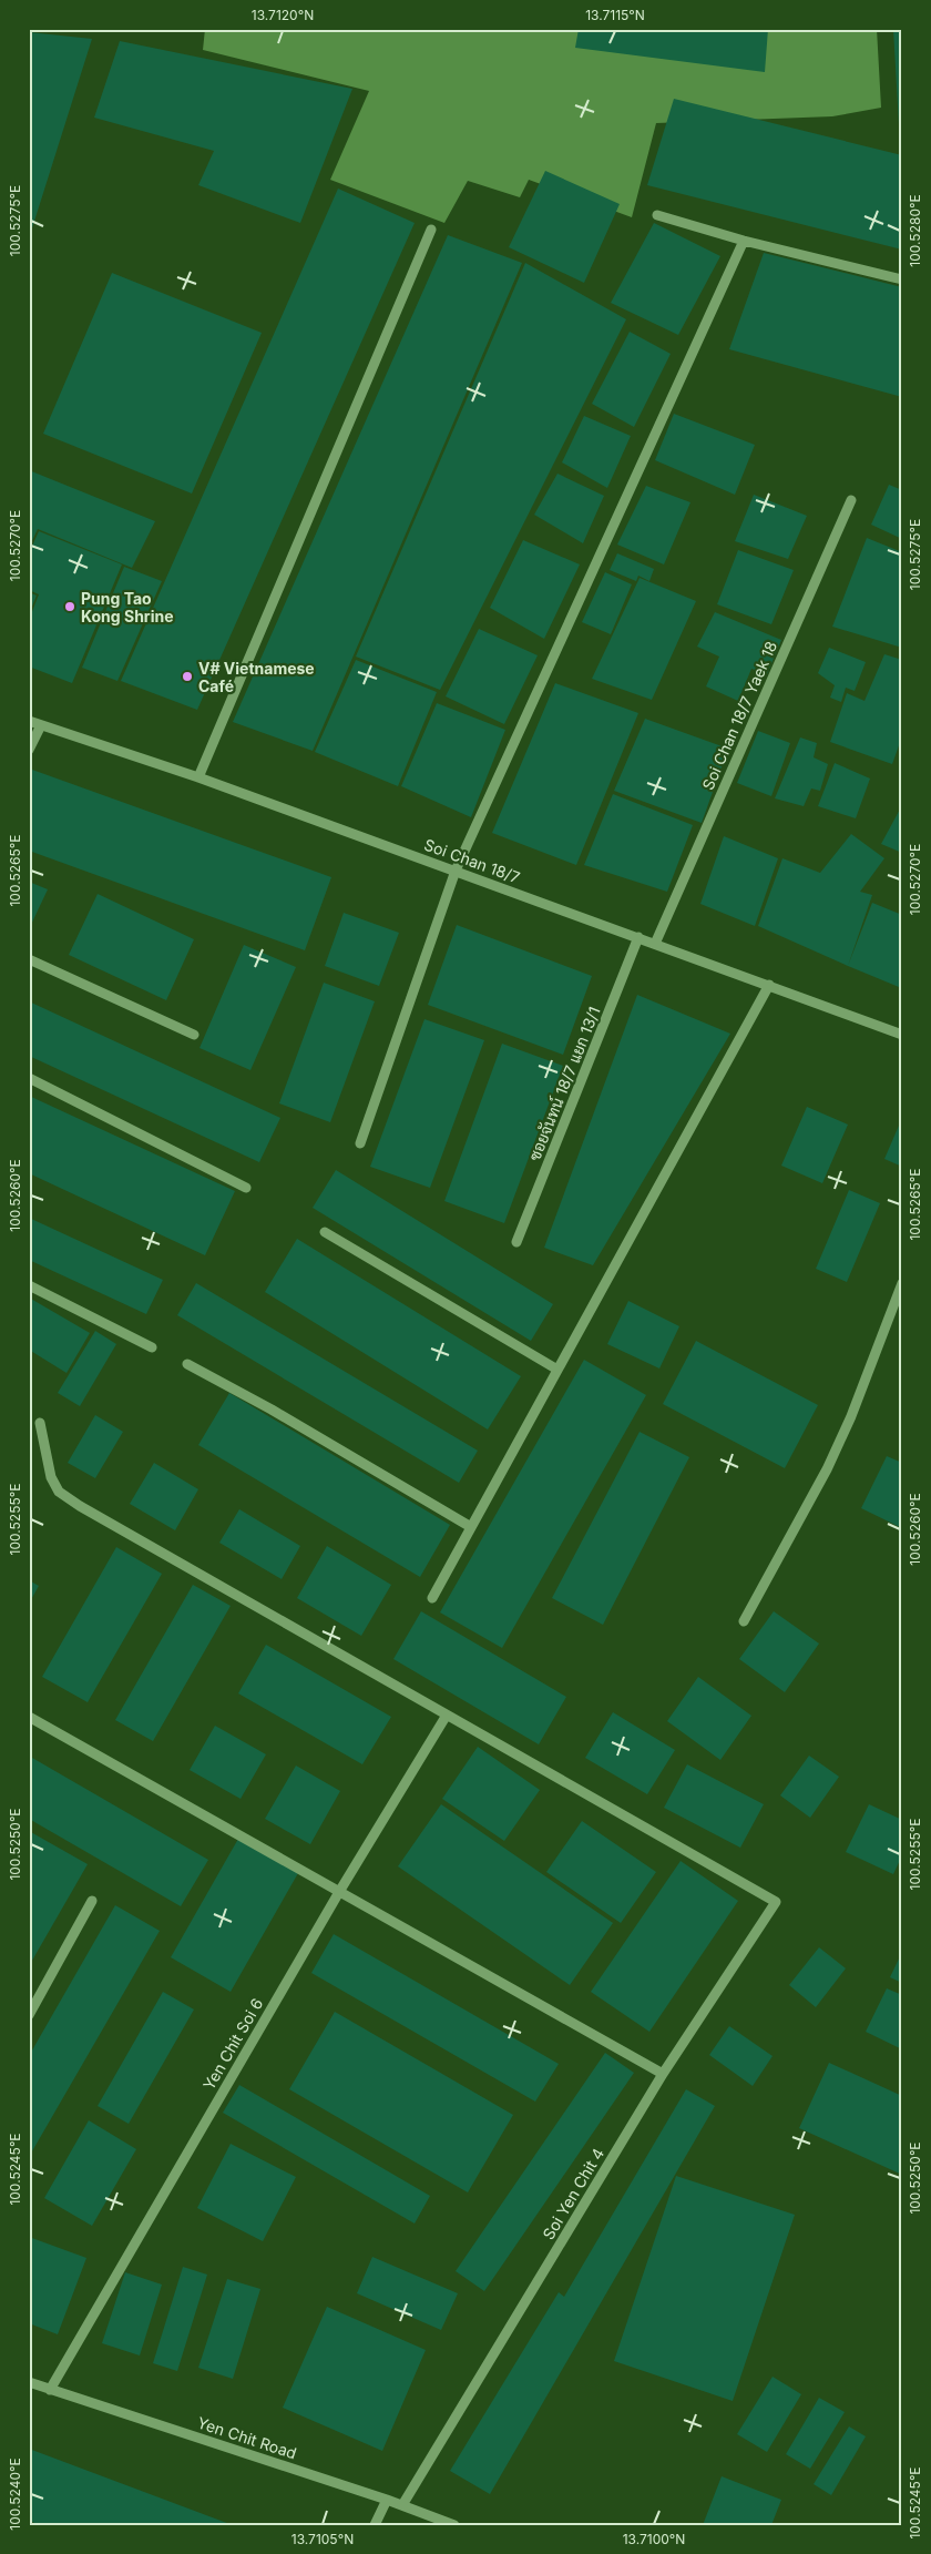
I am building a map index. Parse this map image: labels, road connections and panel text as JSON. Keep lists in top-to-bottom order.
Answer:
{
  "streets": {
    "street": [
      "Soi Chan 18/7 Yaek 18",
      "Soi Chan 18/7",
      "ซอยจันทน์ 18/7 แยก 13/1",
      "Yen Chit Soi 6",
      "Soi Yen Chit 4",
      "Yen Chit Road"
    ]
  },
  "crossings": [
    ["Soi Chan 18/7 Yaek 18", "Soi Chan 18/7"],
    ["Soi Chan 18/7", "ซอยจันทน์ 18/7 แยก 13/1"],
    ["Yen Chit Soi 6", "Soi Yen Chit 4"],
    ["Yen Chit Soi 6", "Yen Chit Road"],
    ["Soi Yen Chit 4", "Yen Chit Road"]
  ],
  "places": ["Pung Tao Kong Shrine", "V# Vietnamese Café"],
  "coordinates": [
    "13.7120°N",
    "13.7115°N",
    "100.5275°E",
    "100.5280°E",
    "100.5270°E",
    "100.5265°E",
    "100.5260°E",
    "100.5255°E",
    "100.5250°E",
    "100.5245°E",
    "100.5240°E",
    "13.7105°N",
    "13.7100°N"
  ]
}
